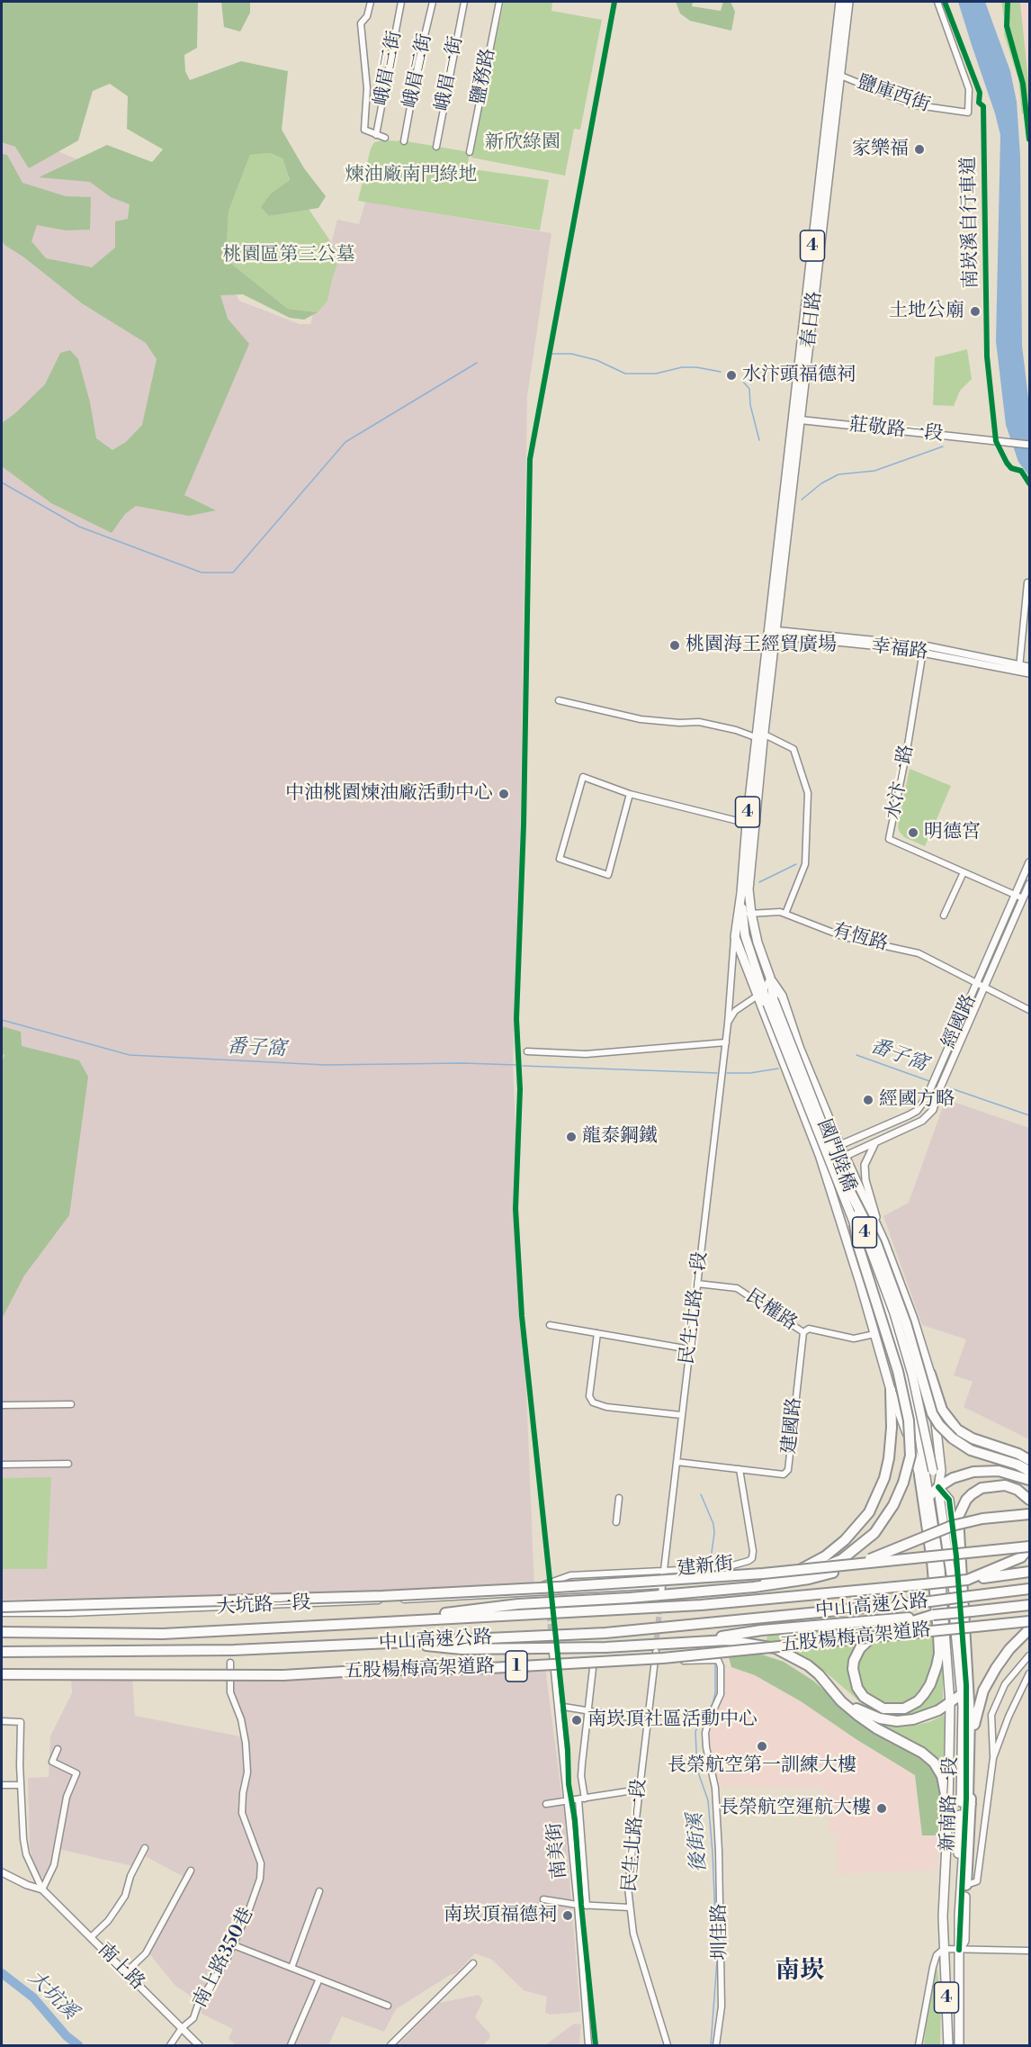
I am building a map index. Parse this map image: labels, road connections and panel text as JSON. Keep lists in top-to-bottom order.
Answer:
{
  "streets": {
    "highway": ["中山高速公路", "五股楊梅高架道路", "1"],
    "main road": [
      "4",
      "春日路",
      "國門陸橋",
      "新南路一段"
    ],
    "street": [
      "峨眉三街",
      "峨眉二街",
      "峨眉一街",
      "鹽務路",
      "鹽庫西街",
      "莊敬路一段",
      "幸福路",
      "水汴一路",
      "有恆路",
      "經國路",
      "民生北路一段",
      "民權路",
      "建國路",
      "建新街",
      "大坑路一段",
      "南美街",
      "圳佳路",
      "南上路350巷",
      "南上路"
    ],
    "cycle path": ["南崁溪自行車道"]
  },
  "crossings": [
    ["鹽庫西街", "春日路"],
    ["4", "春日路"],
    ["4", "有恆路"],
    ["4", "經國路"],
    ["4", "國門陸橋"],
    ["4", "民生北路一段"],
    ["4", "民權路"],
    ["4", "新南路一段"],
    ["春日路", "莊敬路一段"],
    ["春日路", "幸福路"],
    ["幸福路", "水汴一路"],
    ["水汴一路", "經國路"],
    ["有恆路", "經國路"],
    ["民生北路一段", "民權路"],
    ["民生北路一段", "建國路"],
    ["民生北路一段", "建新街"],
    ["民生北路一段", "大坑路一段"],
    ["民生北路一段", "圳佳路"],
    ["民權路", "建國路"],
    ["建國路", "建新街"],
    ["建新街", "大坑路一段"],
    ["南上路350巷", "南上路"]
  ],
  "districts": ["南崁"],
  "water": ["番子窩", "後街溪", "大坑溪"],
  "parks": ["新欣綠園", "煉油廠南門綠地", "桃園區第三公墓"],
  "places": [
    "家樂福",
    "土地公廟",
    "水汴頭福德祠",
    "桃園海王經貿廣場",
    "中油桃園煉油廠活動中心",
    "明德宮",
    "經國方略",
    "龍泰鋼鐵",
    "南崁頂社區活動中心",
    "長榮航空第一訓練大樓",
    "長榮航空運航大樓",
    "南崁頂福德祠"
  ]
}
